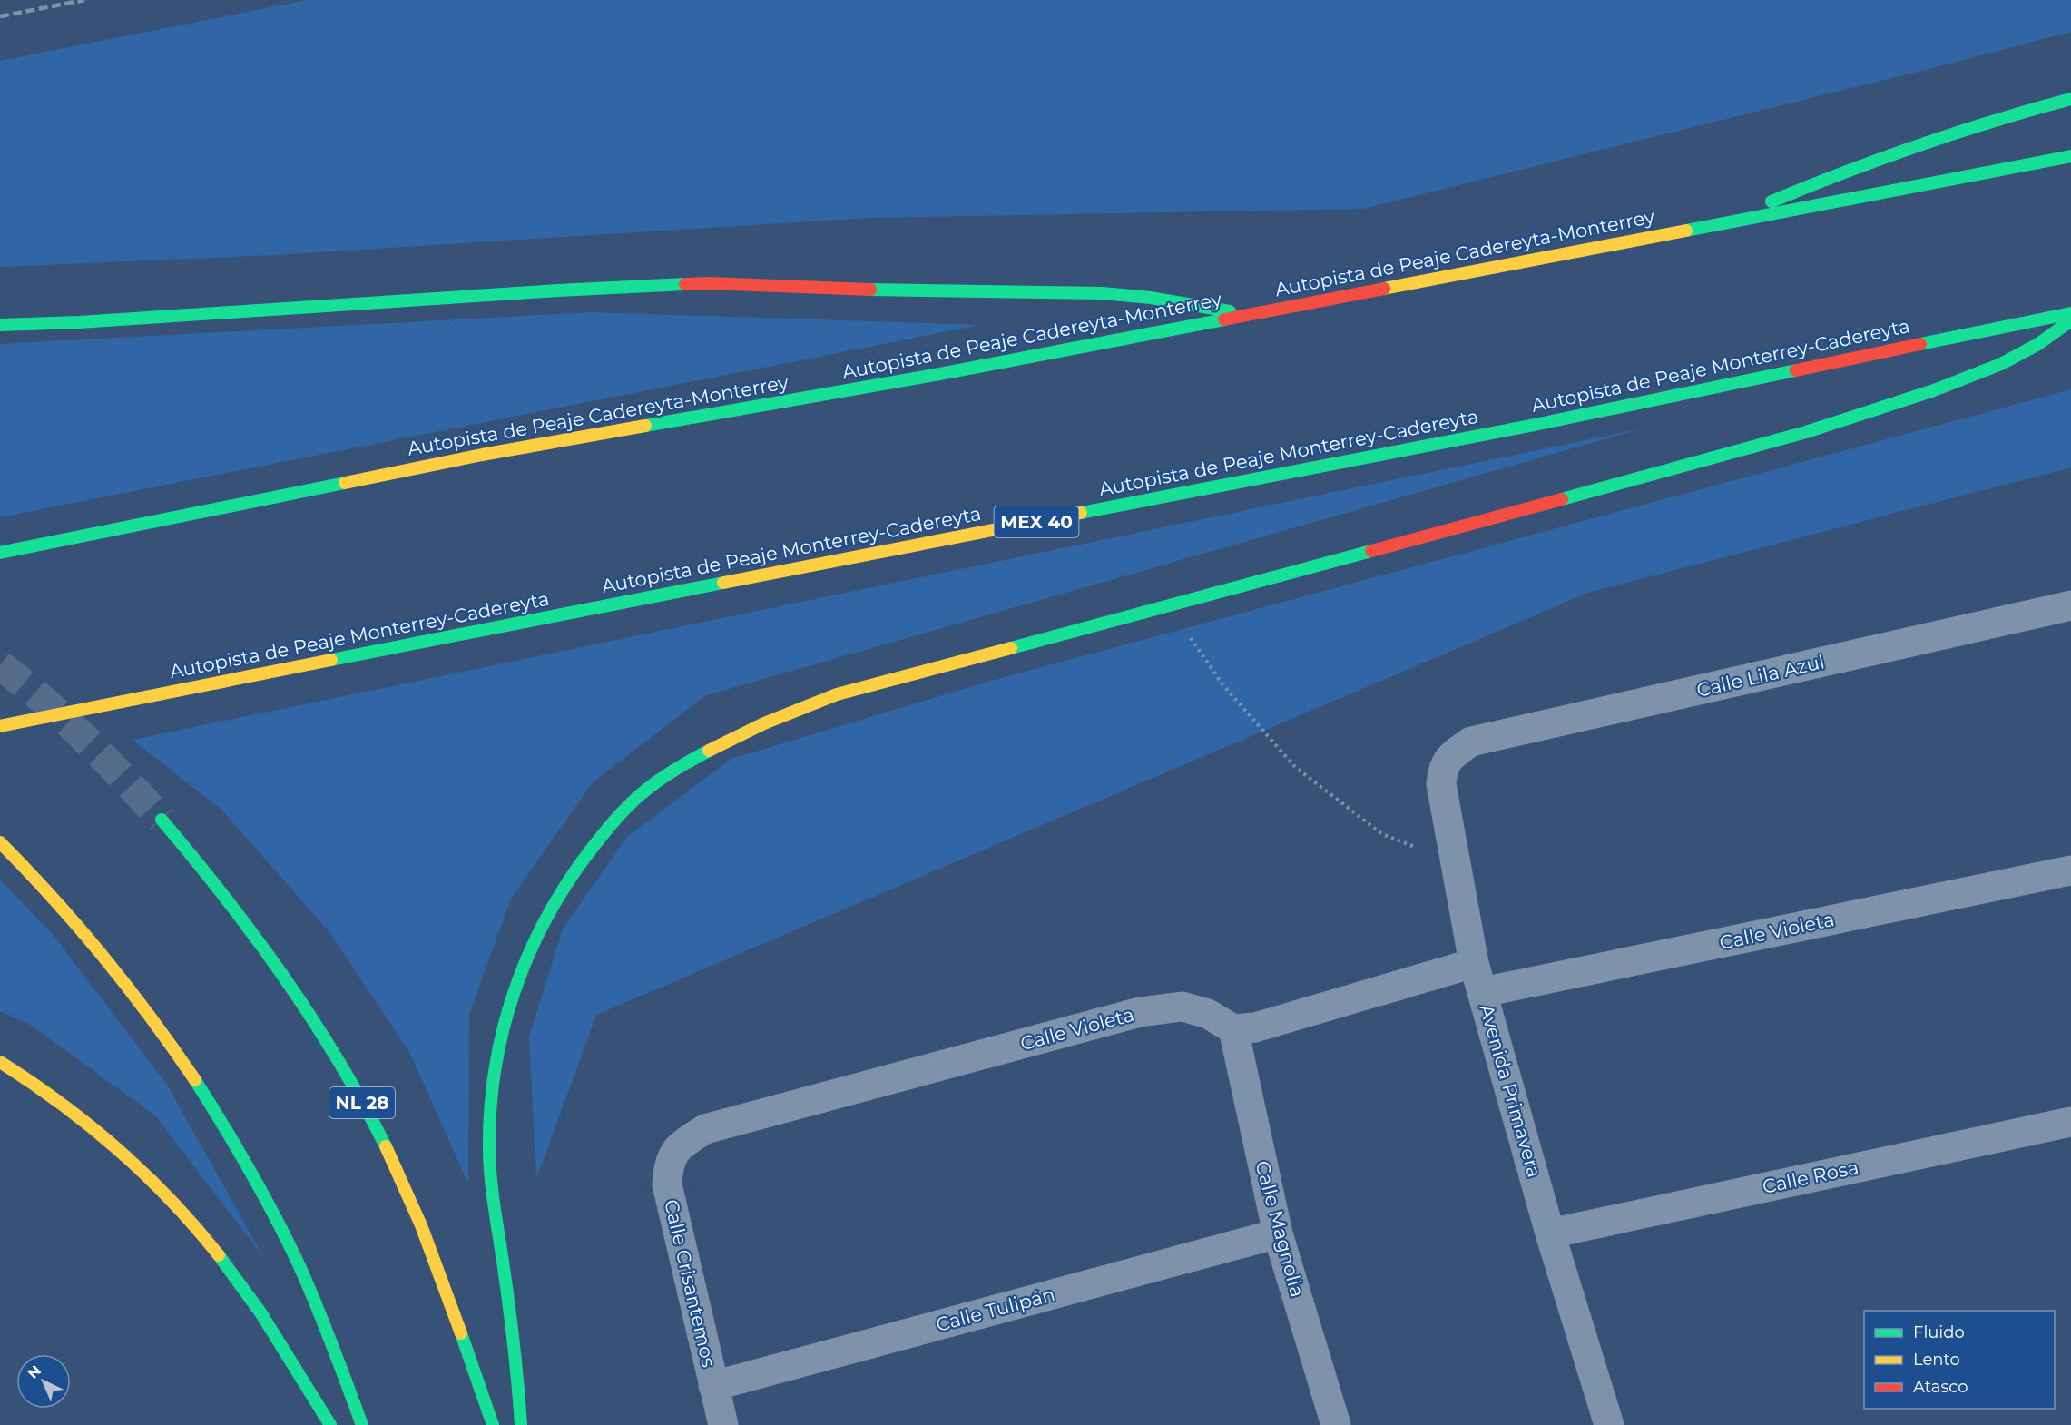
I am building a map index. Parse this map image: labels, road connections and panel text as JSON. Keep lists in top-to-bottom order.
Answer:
{
  "streets": {
    "main road": [
      "Autopista de Peaje Cadereyta-Monterrey",
      "Autopista de Peaje Monterrey-Cadereyta",
      "MEX 40",
      "NL 28"
    ],
    "street": [
      "Calle Lila Azul",
      "Calle Violeta",
      "Avenida Primavera",
      "Calle Rosa",
      "Calle Magnolia",
      "Calle Crisantemos",
      "Calle Tulipán"
    ]
  },
  "crossings": [
    ["Calle Lila Azul", "Avenida Primavera"],
    ["Calle Violeta", "Avenida Primavera"],
    ["Calle Violeta", "Calle Magnolia"],
    ["Calle Violeta", "Calle Crisantemos"],
    ["Avenida Primavera", "Calle Rosa"],
    ["Calle Magnolia", "Calle Tulipán"],
    ["Calle Crisantemos", "Calle Tulipán"]
  ],
  "legend": ["Fluido", "Lento", "Atasco"],
  "north": "top left"
}
